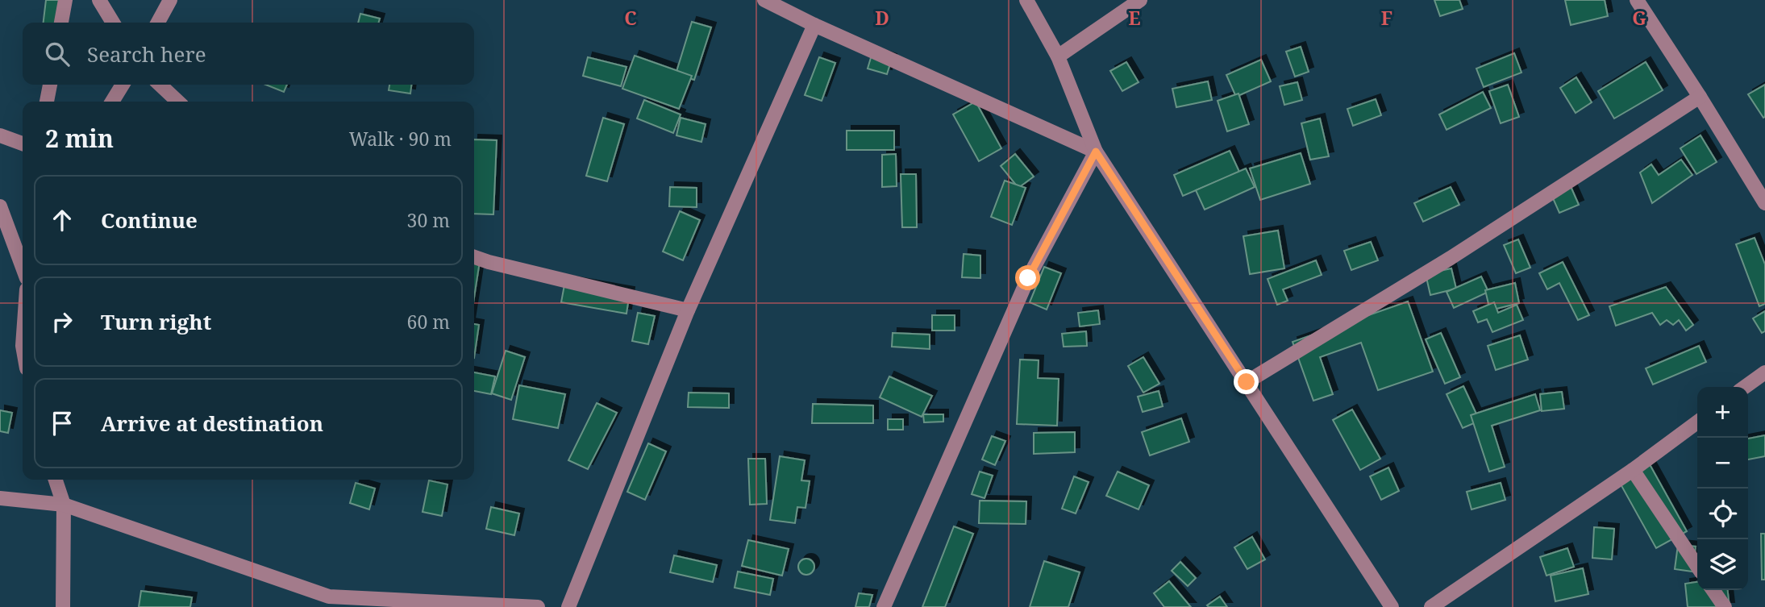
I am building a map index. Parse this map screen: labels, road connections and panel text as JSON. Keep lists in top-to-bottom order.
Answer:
{
  "page": {
    "search": "Search here",
    "heading": ["2 min", "Walk · 90 m"],
    "list": [
      ["Continue", "30 m"],
      ["Turn right", "60 m"],
      "Arrive at destination"
    ],
    "map_buttons": ["+", "−"]
  },
  "grid": {
    "columns": [
      "C",
      "D",
      "E",
      "F",
      "G"
    ]
  }
}
